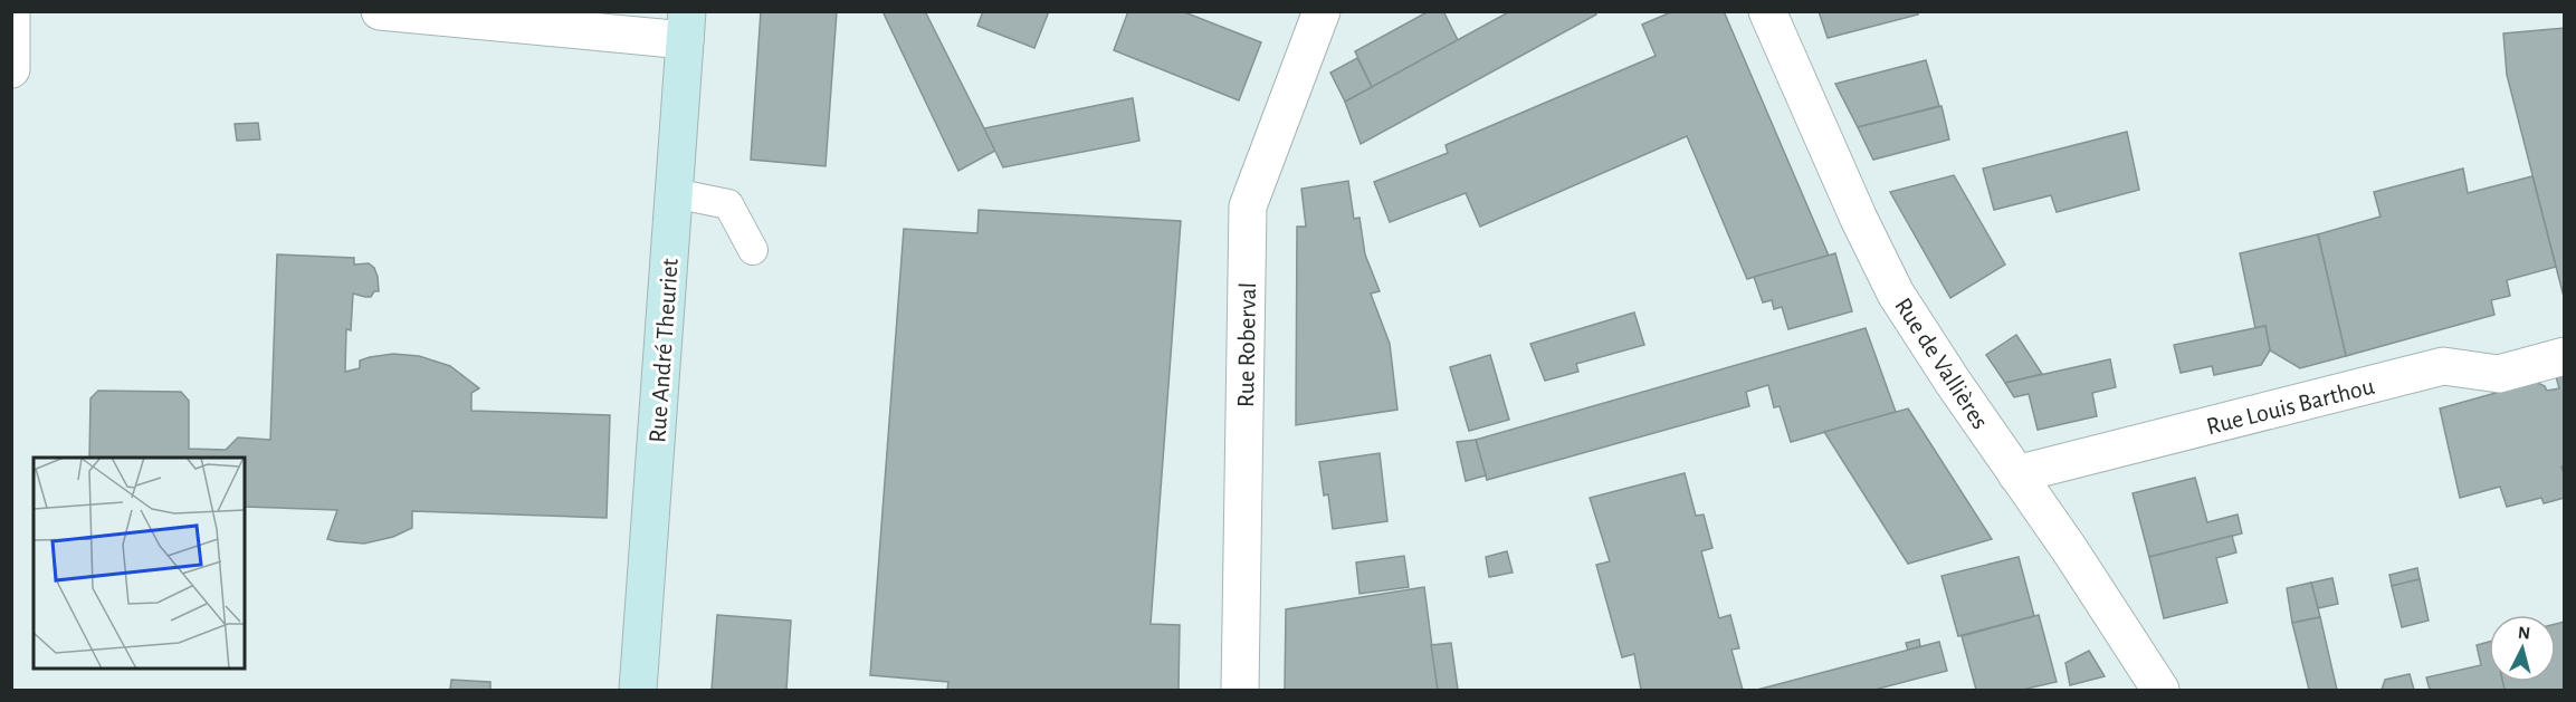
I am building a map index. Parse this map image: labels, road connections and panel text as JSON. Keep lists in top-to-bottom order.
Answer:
{
  "streets": {
    "street": [
      "Rue Roberval",
      "Rue André Theuriet",
      "Rue de Vallières",
      "Rue Louis Barthou"
    ]
  },
  "crossings": [
    ["Rue de Vallières", "Rue Louis Barthou"]
  ],
  "north": "top"
}
